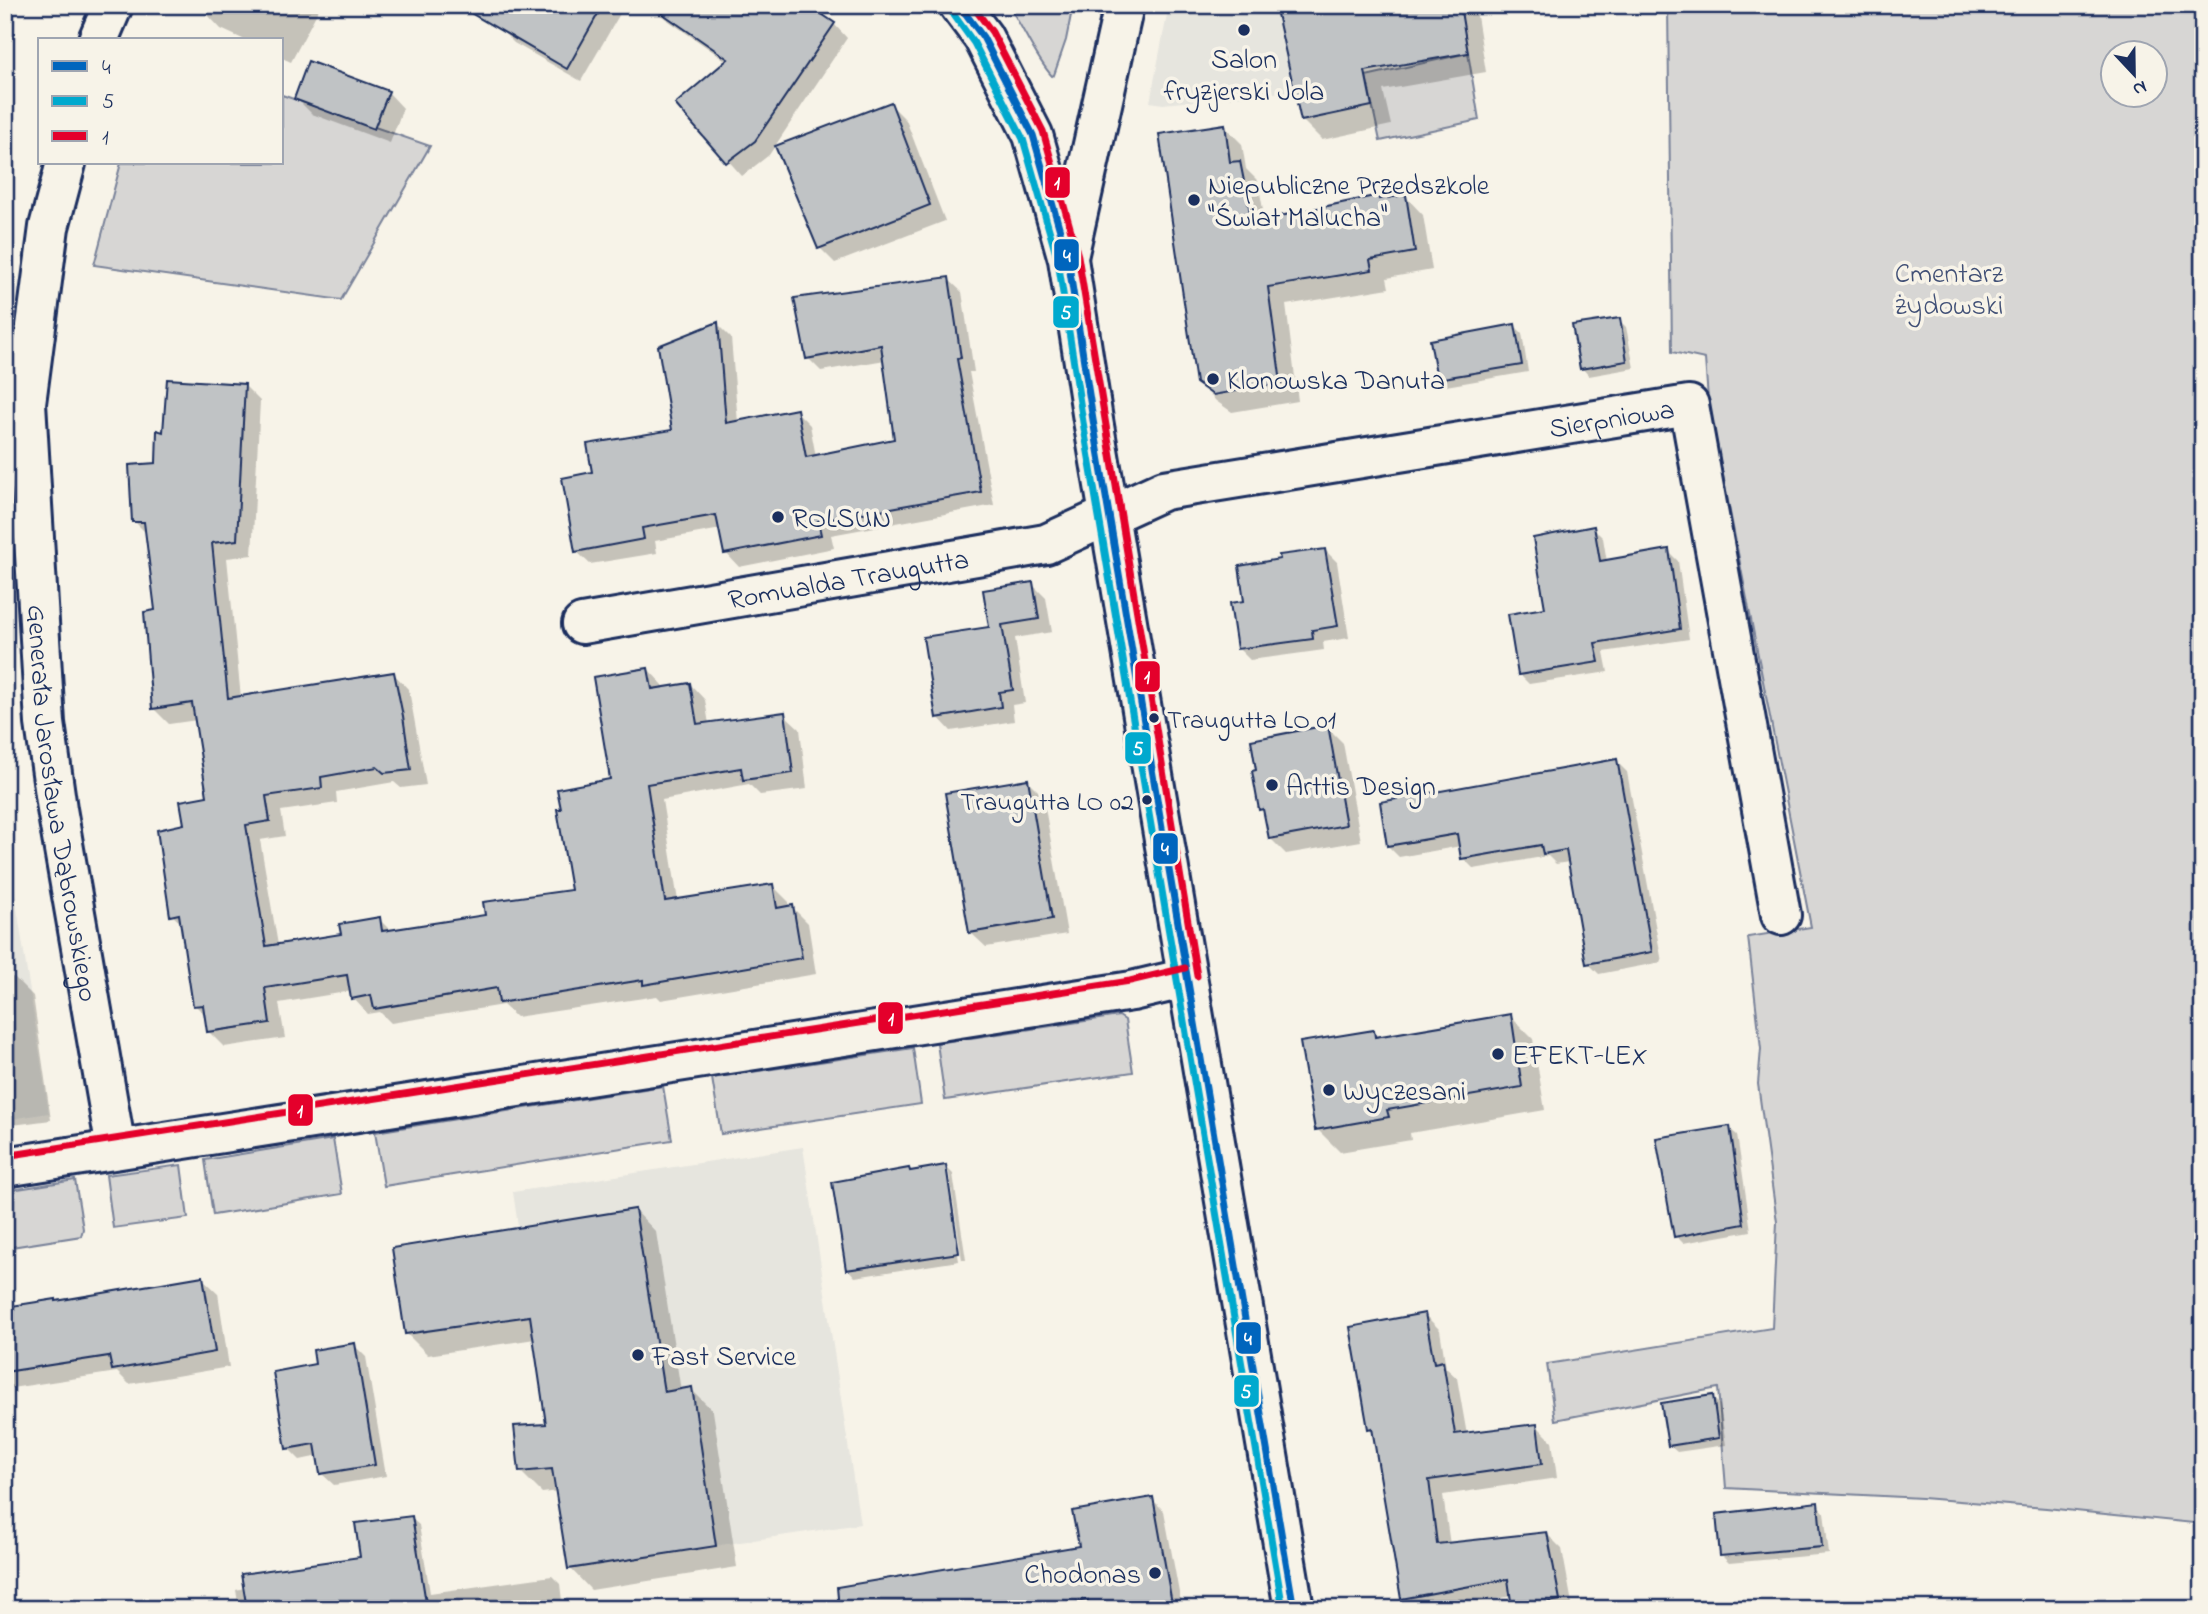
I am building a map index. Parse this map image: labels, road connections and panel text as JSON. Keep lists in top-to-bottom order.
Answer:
{
  "streets": {
    "street": ["Sierpniowa", "Romualda Traugutta", "Generała Jarosława Dąbrowskiego"]
  },
  "crossings": [
    ["Sierpniowa", "Romualda Traugutta"]
  ],
  "parks": ["Cmentarz żydowski"],
  "places": [
    "Salon fryzjerski Jola",
    "Niepubliczne Przedszkole \"Świat Malucha\"",
    "Klonowska Danuta",
    "ROLSUN",
    "Traugutta LO 01",
    "Arttis Design",
    "Traugutta LO 02",
    "EFEKT-LEX",
    "Wyczesani",
    "Fast Service",
    "Chodonas"
  ],
  "lines": ["transit line 4", "transit line 1", "transit line 5"],
  "legend": ["4", "5", "1"],
  "north": "bottom"
}
